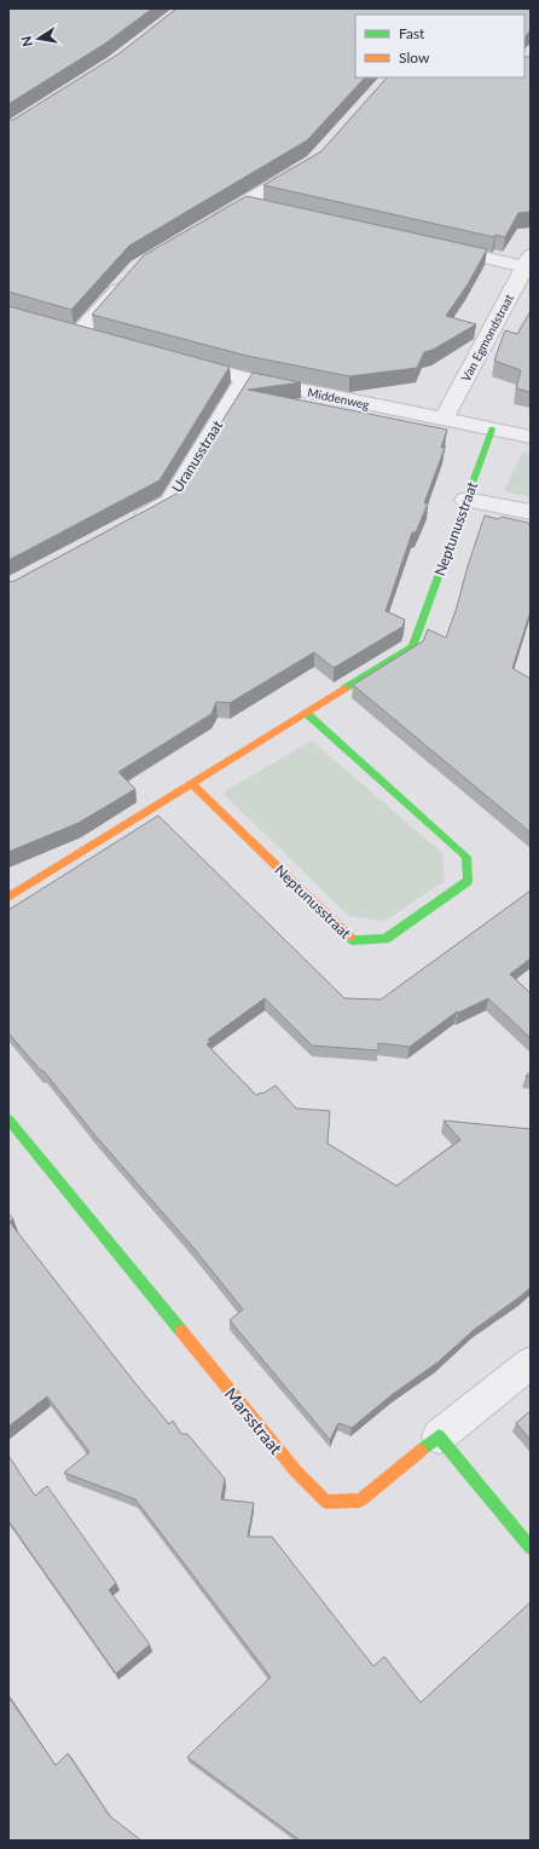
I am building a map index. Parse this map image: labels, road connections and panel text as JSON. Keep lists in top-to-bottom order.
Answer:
{
  "streets": {
    "street": [
      "Van Egmondstraat",
      "Middenweg",
      "Uranusstraat",
      "Neptunusstraat",
      "Marsstraat"
    ]
  },
  "crossings": [
    ["Van Egmondstraat", "Middenweg"],
    ["Middenweg", "Uranusstraat"],
    ["Middenweg", "Neptunusstraat"]
  ],
  "legend": ["Fast", "Slow"],
  "north": "left"
}
